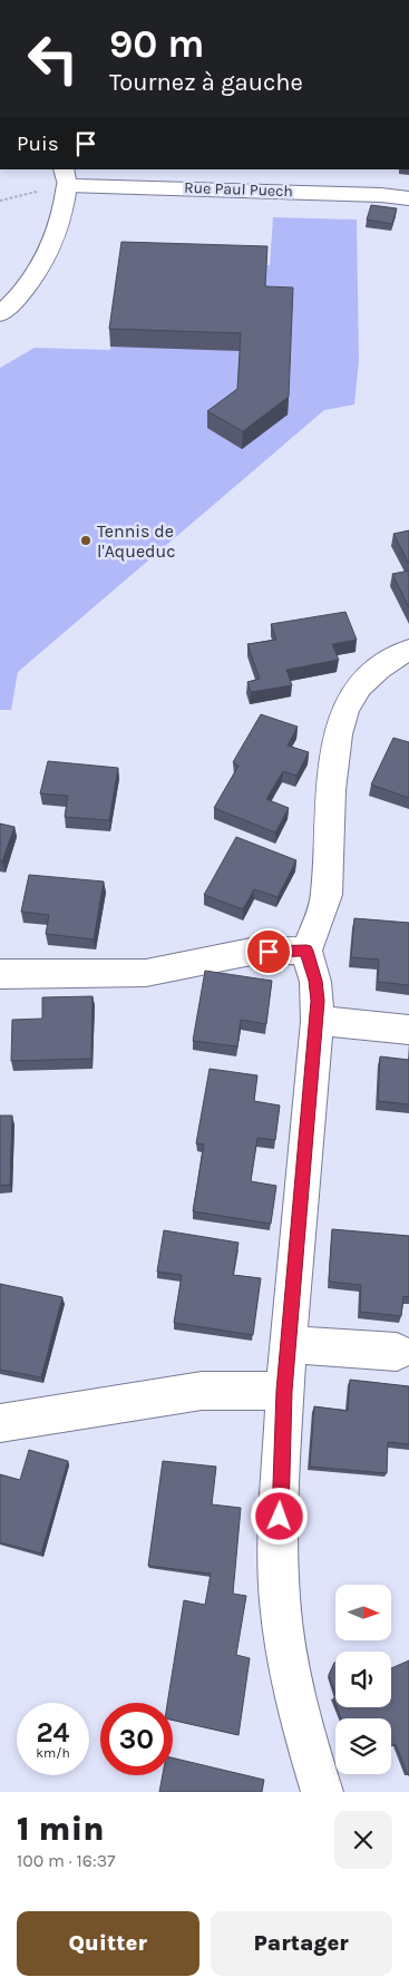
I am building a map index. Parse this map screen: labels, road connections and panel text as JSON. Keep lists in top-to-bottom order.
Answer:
{
  "streets": {
    "street": ["Rue Paul Puech"]
  },
  "places": ["Tennis de l'Aqueduc"],
  "north": "right",
  "page": {
    "turn": ["90 m", "Tournez à gauche"],
    "then": "Puis",
    "speed": "24 km/h",
    "limit": "30",
    "heading": ["1 min", "100 m · 16:37"],
    "buttons": ["Quitter", "Partager"]
  }
}
